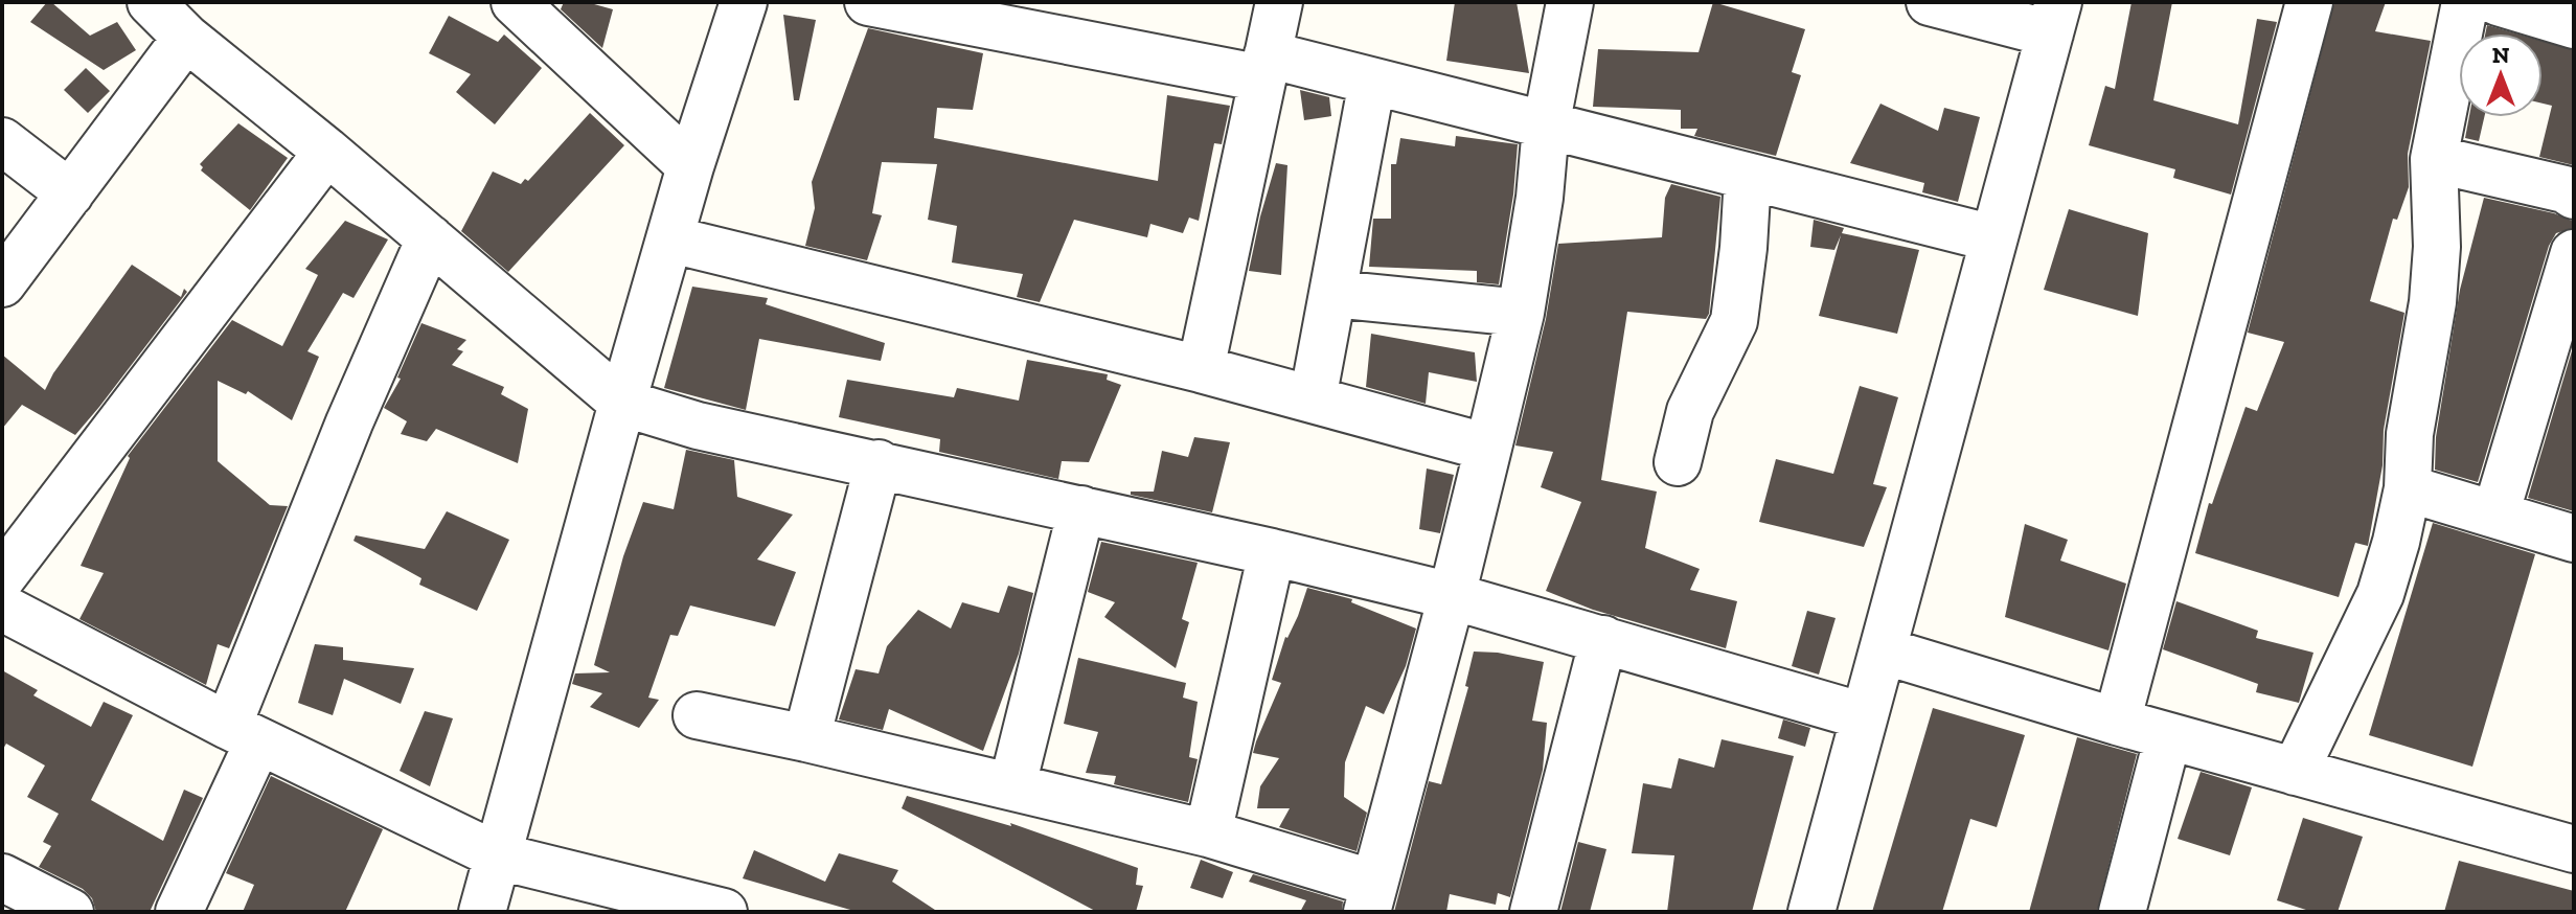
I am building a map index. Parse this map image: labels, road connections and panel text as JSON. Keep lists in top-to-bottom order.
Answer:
{
  "north": "top"
}
